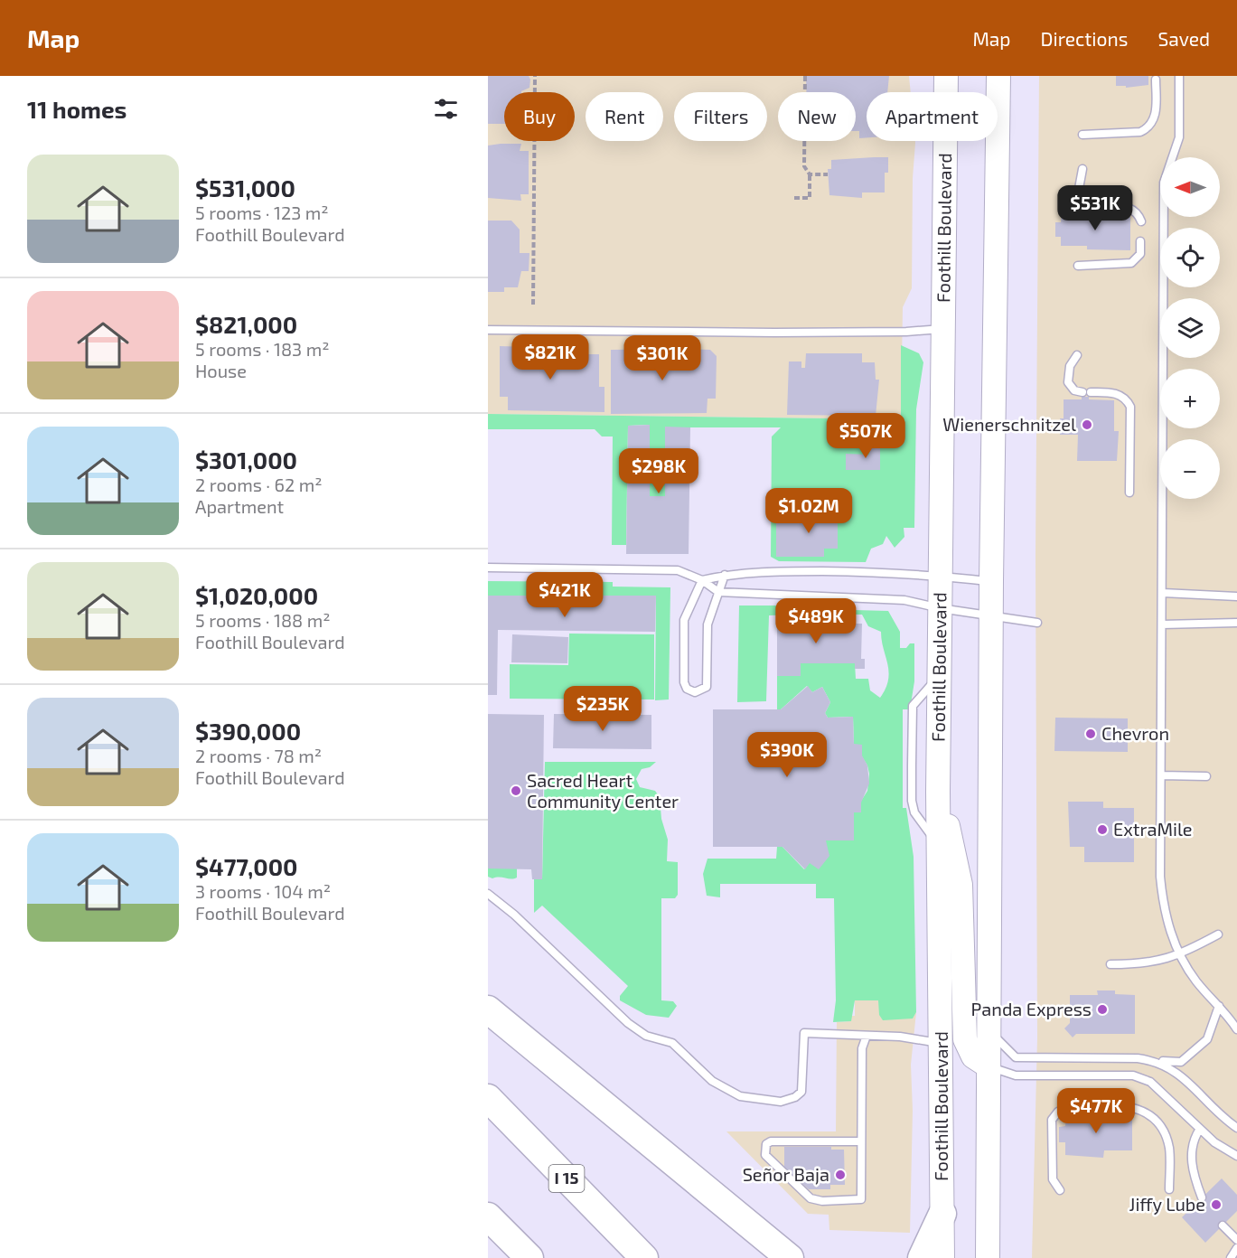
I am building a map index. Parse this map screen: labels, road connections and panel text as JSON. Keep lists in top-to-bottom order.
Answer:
{
  "streets": {
    "highway": ["I 15"],
    "main road": ["Foothill Boulevard"]
  },
  "places": [
    "Wienerschnitzel",
    "Chevron",
    "Sacred Heart Community Center",
    "ExtraMile",
    "Panda Express",
    "Señor Baja",
    "Jiffy Lube"
  ],
  "north": "left",
  "page": {
    "header": "Map",
    "nav": ["Map", "Directions", "Saved"],
    "heading": "11 homes",
    "chip": [
      "Buy",
      "Rent",
      "Filters",
      "New",
      "Apartment"
    ],
    "list": [
      {
        "name": "$531,000",
        "note": "5 rooms · 123 m² · Foothill Boulevard"
      },
      {
        "name": "$821,000",
        "note": "5 rooms · 183 m² · House"
      },
      {
        "name": "$301,000",
        "note": "2 rooms · 62 m² · Apartment"
      },
      {
        "name": "$1,020,000",
        "note": "5 rooms · 188 m² · Foothill Boulevard"
      },
      {
        "name": "$390,000",
        "note": "2 rooms · 78 m² · Foothill Boulevard"
      },
      {
        "name": "$477,000",
        "note": "3 rooms · 104 m² · Foothill Boulevard"
      }
    ],
    "map_buttons": ["+", "−"],
    "price": [
      "$531K",
      "$821K",
      "$301K",
      "$507K",
      "$298K",
      "$1.02M",
      "$421K",
      "$489K",
      "$235K",
      "$390K",
      "$477K"
    ]
  }
}
